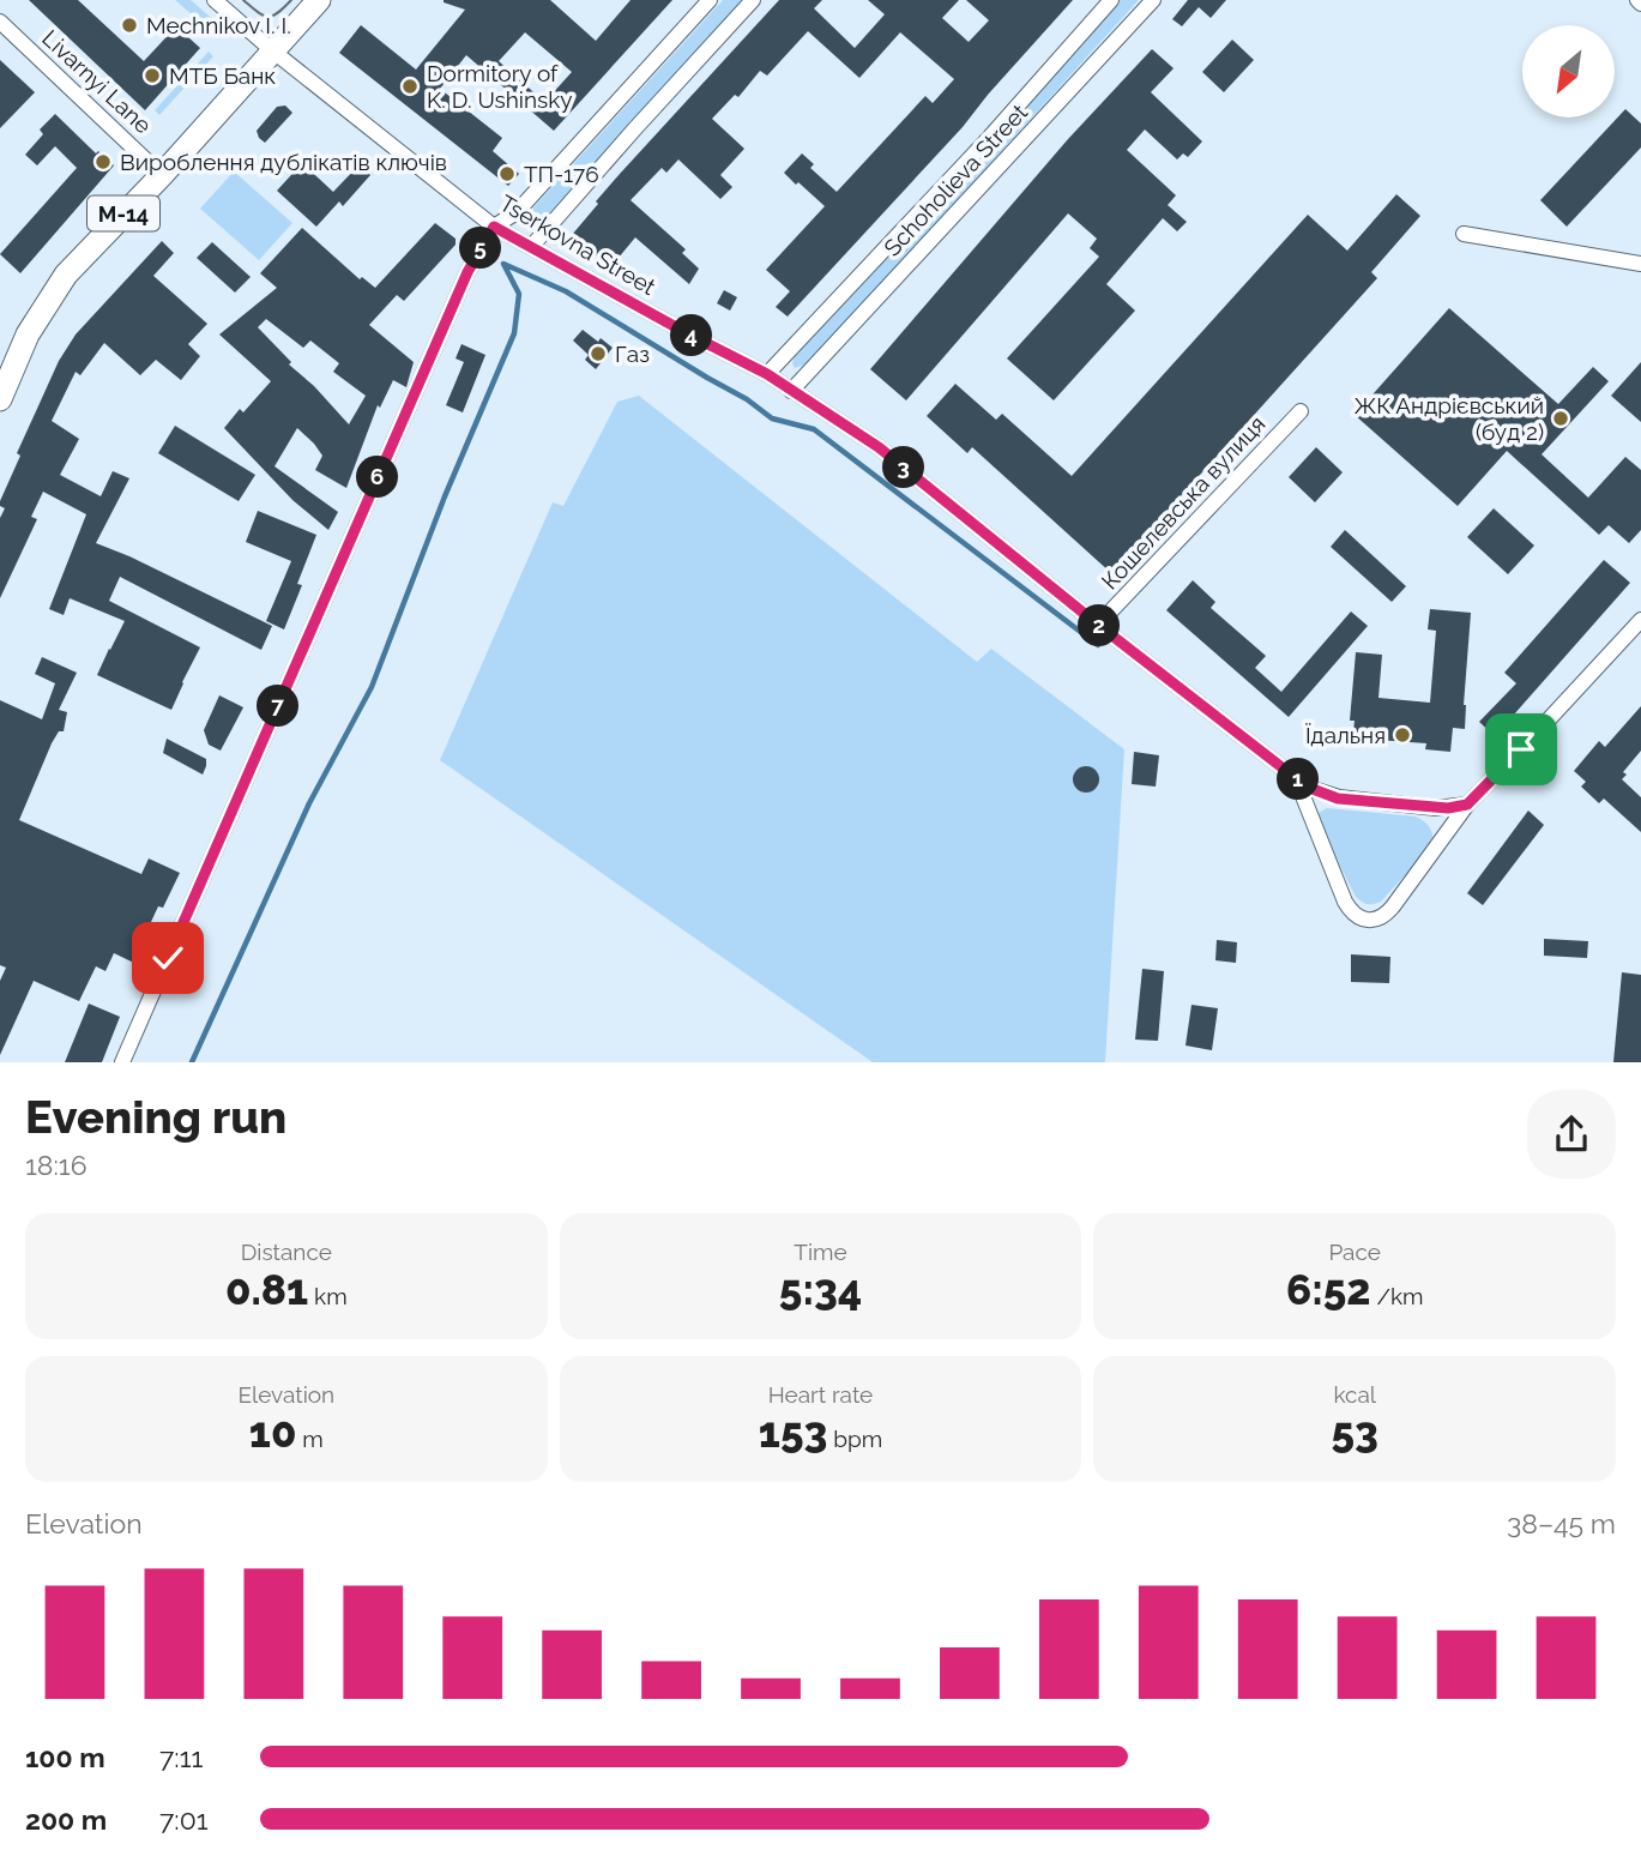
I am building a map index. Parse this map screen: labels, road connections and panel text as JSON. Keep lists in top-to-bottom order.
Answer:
{
  "streets": {
    "main road": ["М-14"],
    "street": [
      "Livarnyi Lane",
      "Schoholieva Street",
      "Tserkovna Street",
      "Кошелевська вулиця"
    ]
  },
  "crossings": [
    ["Livarnyi Lane", "М-14"],
    ["Schoholieva Street", "Tserkovna Street"],
    ["М-14", "Tserkovna Street"],
    ["Tserkovna Street", "Кошелевська вулиця"]
  ],
  "places": [
    "Mechnikov I. І.",
    "МТБ Банк",
    "Dormitory of K. D. Ushinsky",
    "Вироблення дублікатів ключів",
    "ТП-176",
    "Газ",
    "ЖК Андрієвський (буд 2)",
    "Їдальня"
  ],
  "north": "bottom left",
  "page": {
    "pins": [
      "5",
      "4",
      "3",
      "6",
      "2",
      "7",
      "1"
    ],
    "heading": ["Evening run", "18:16"],
    "stats": [
      ["Distance", "0.81 km"],
      ["Time", "5:34"],
      ["Pace", "6:52 /km"],
      ["Elevation", "10 m"],
      ["Heart rate", "153 bpm"],
      ["kcal", "53"]
    ],
    "chart": ["Elevation", "38–45 m"],
    "list": [
      {
        "name": "100 m",
        "note": "7:11"
      },
      {
        "name": "200 m",
        "note": "7:01"
      }
    ]
  }
}
